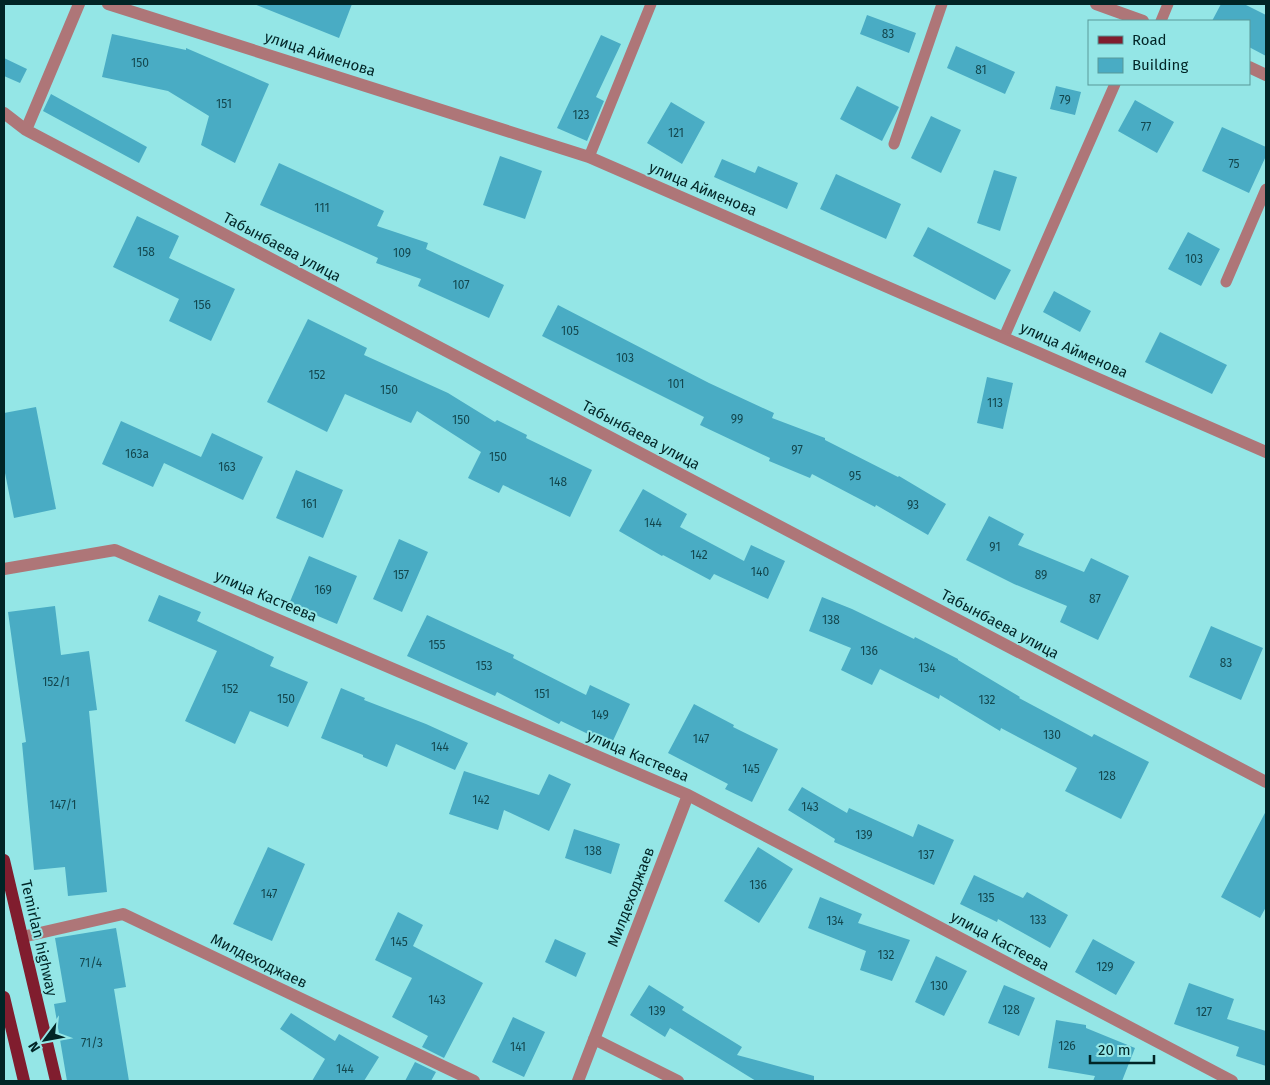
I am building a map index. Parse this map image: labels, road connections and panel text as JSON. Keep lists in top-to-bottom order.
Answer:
{
  "streets": {
    "main road": ["Temirlan highway"],
    "street": [
      "улица Айменова",
      "Табынбаева улица",
      "улица Кастеева",
      "Милдеходжаев"
    ]
  },
  "crossings": [
    ["улица Кастеева", "Милдеходжаев"],
    ["Милдеходжаев", "Temirlan highway"]
  ],
  "house_numbers": [
    "83",
    "150",
    "81",
    "79",
    "151",
    "123",
    "77",
    "121",
    "75",
    "111",
    "158",
    "109",
    "103",
    "107",
    "156",
    "105",
    "103",
    "152",
    "101",
    "150",
    "113",
    "99",
    "150",
    "97",
    "163а",
    "150",
    "163",
    "95",
    "148",
    "161",
    "93",
    "144",
    "91",
    "142",
    "140",
    "157",
    "89",
    "169",
    "87",
    "138",
    "155",
    "136",
    "83",
    "153",
    "134",
    "152/1",
    "152",
    "151",
    "150",
    "132",
    "149",
    "130",
    "147",
    "144",
    "145",
    "128",
    "142",
    "147/1",
    "143",
    "139",
    "138",
    "137",
    "136",
    "147",
    "135",
    "133",
    "134",
    "145",
    "132",
    "71/4",
    "129",
    "130",
    "143",
    "128",
    "139",
    "127",
    "71/3",
    "126",
    "141",
    "144"
  ],
  "legend": ["Road", "Building"],
  "scale_bar": "20 m",
  "north": "bottom left"
}
